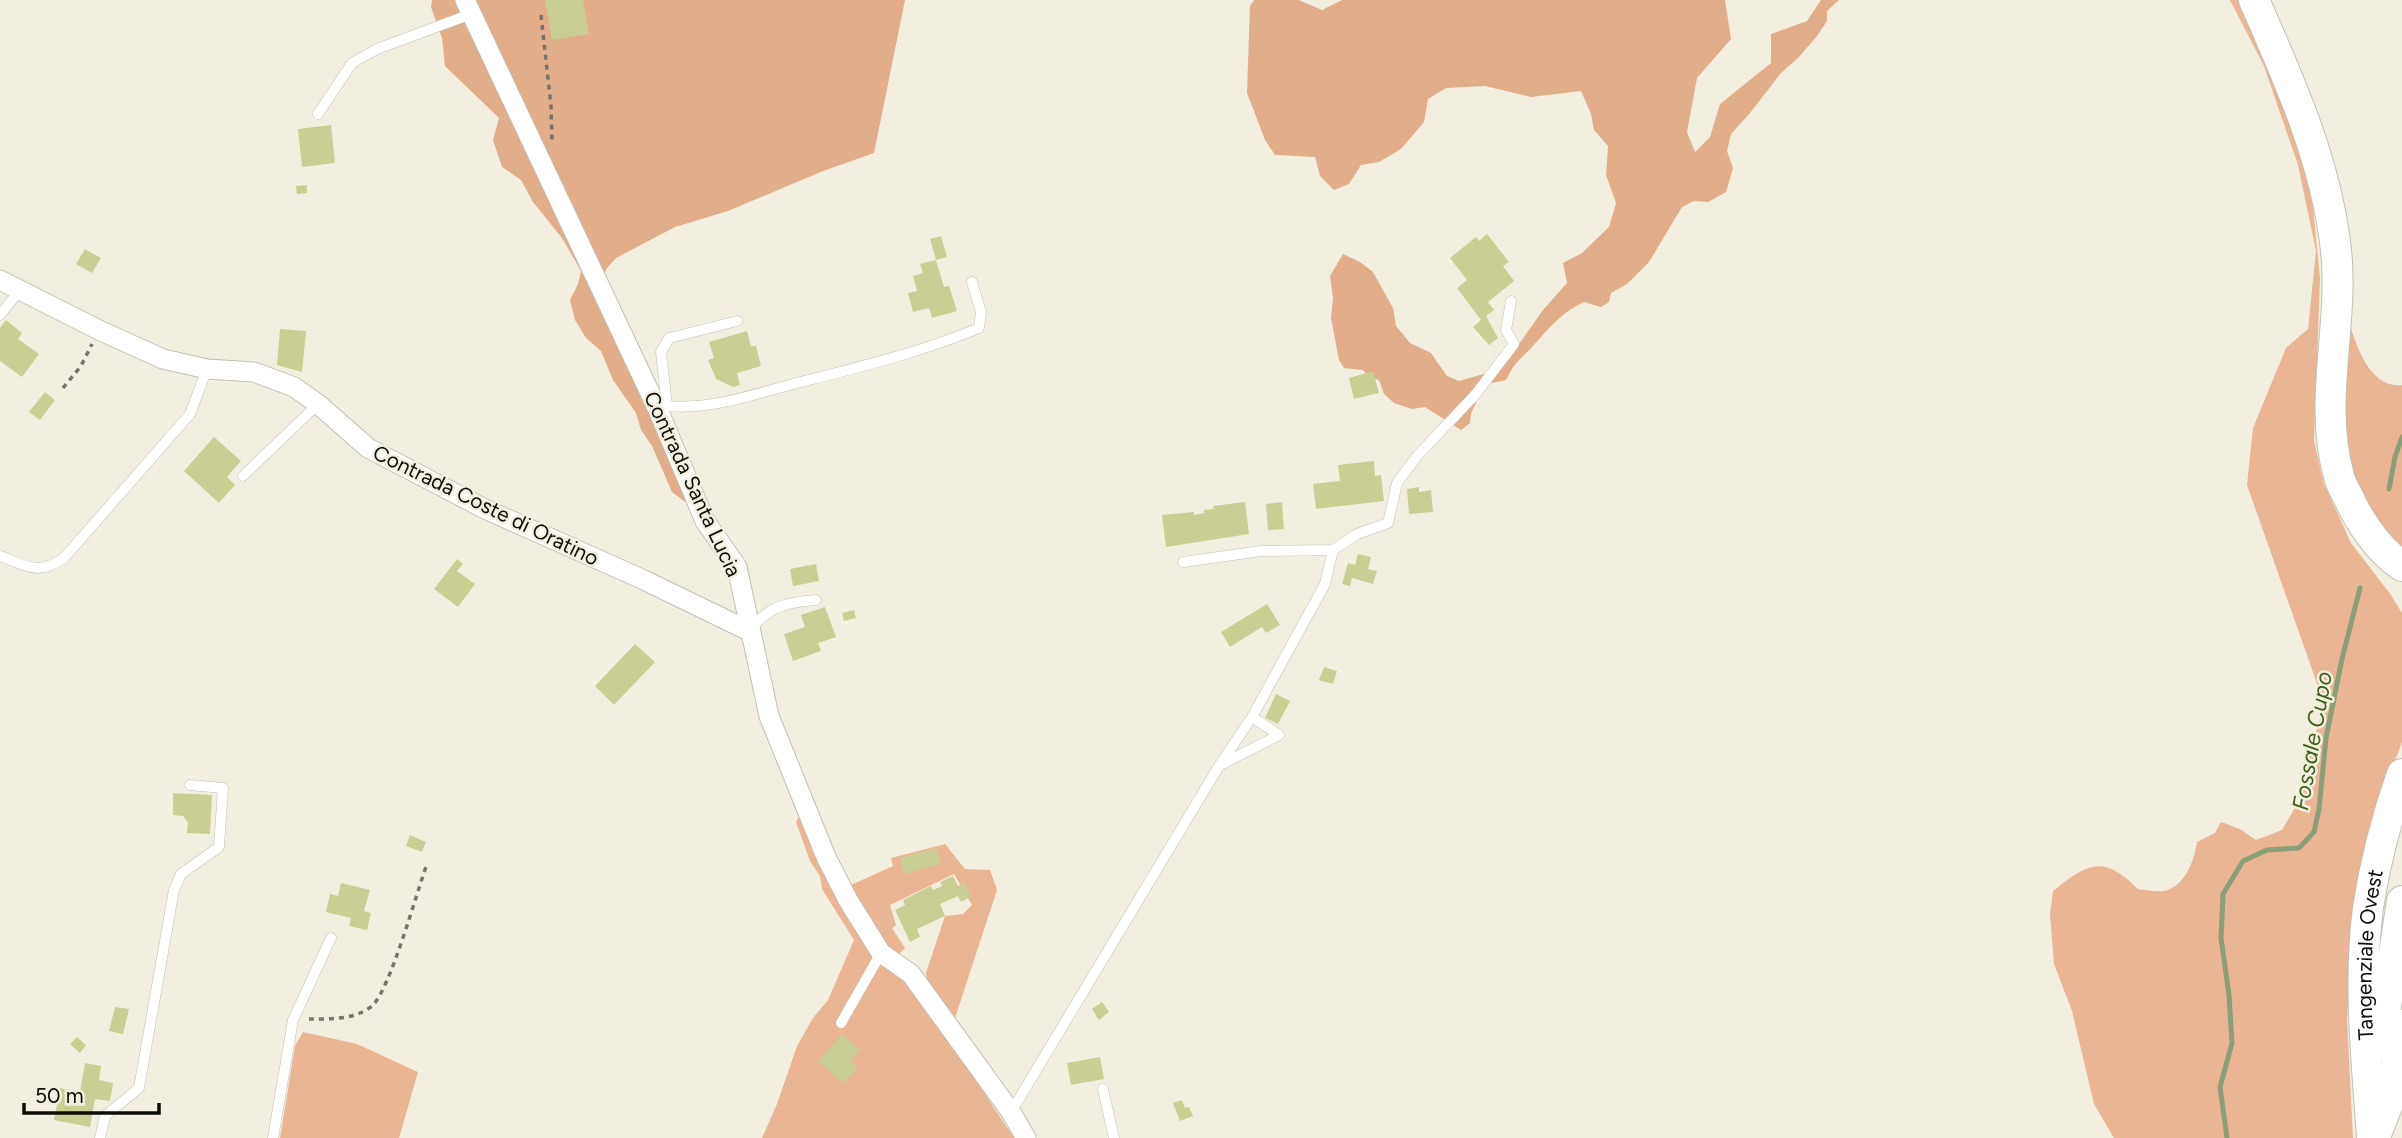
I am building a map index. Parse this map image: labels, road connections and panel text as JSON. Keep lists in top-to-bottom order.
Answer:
{
  "streets": {
    "main road": ["Tangenziale Ovest"],
    "street": ["Contrada Santa Lucia", "Contrada Coste di Oratino"]
  },
  "crossings": [
    ["Contrada Santa Lucia", "Contrada Coste di Oratino"]
  ],
  "water": ["Fossale Cupo"],
  "scale_bar": "50 m"
}
